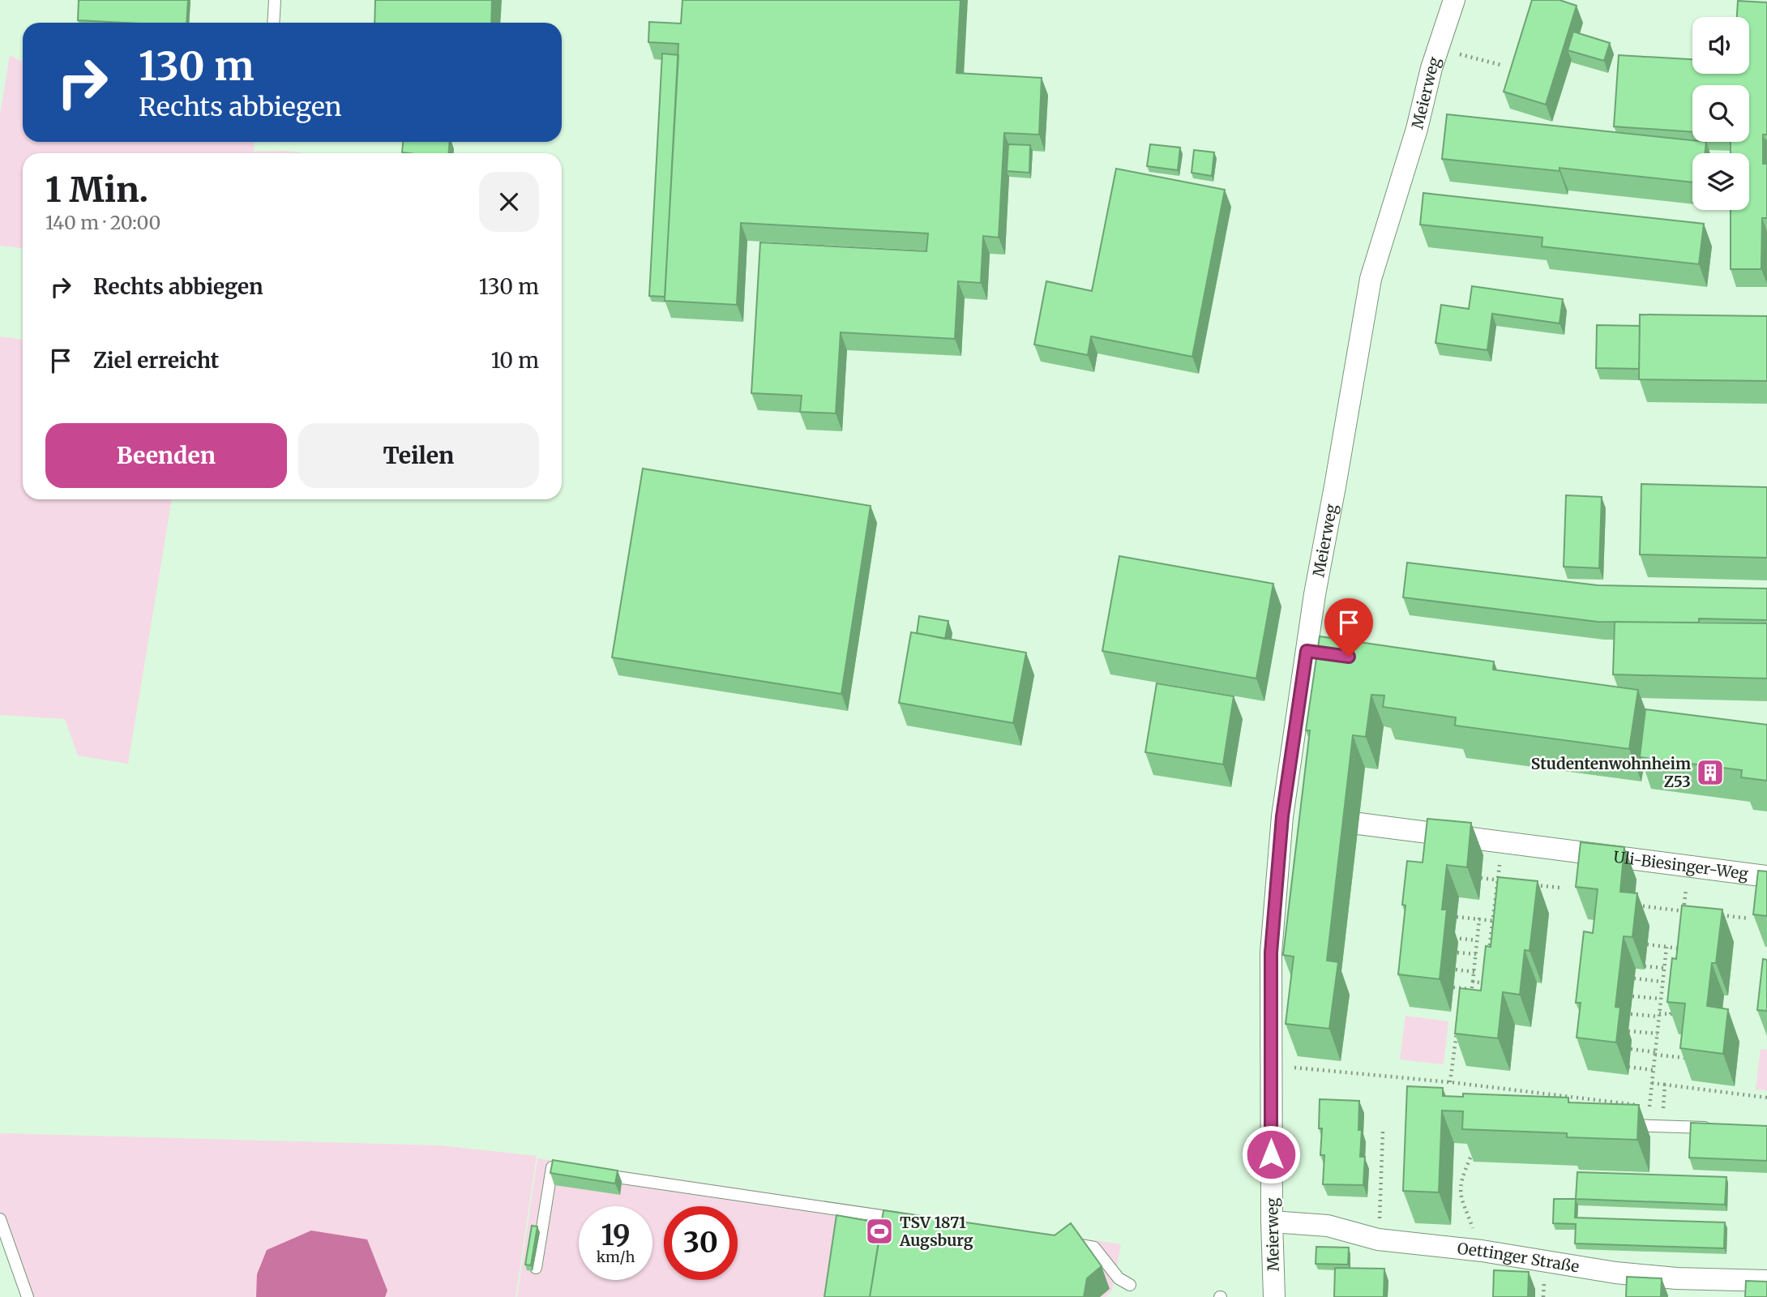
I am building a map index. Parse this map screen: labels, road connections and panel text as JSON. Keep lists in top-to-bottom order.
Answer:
{
  "streets": {
    "street": ["Meierweg", "Uli-Biesinger-Weg", "Oettinger Straße"]
  },
  "crossings": [
    ["Meierweg", "Oettinger Straße"]
  ],
  "places": {
    "building": ["Studentenwohnheim Z53"],
    "sports": ["TSV 1871 Augsburg"]
  },
  "page": {
    "turn": ["130 m", "Rechts abbiegen"],
    "heading": ["1 Min.", "140 m · 20:00"],
    "list": [
      {
        "name": "Rechts abbiegen",
        "value": "130 m"
      },
      {
        "name": "Ziel erreicht",
        "value": "10 m"
      }
    ],
    "buttons": ["Beenden", "Teilen"],
    "speed": "19 km/h",
    "limit": "30"
  }
}
